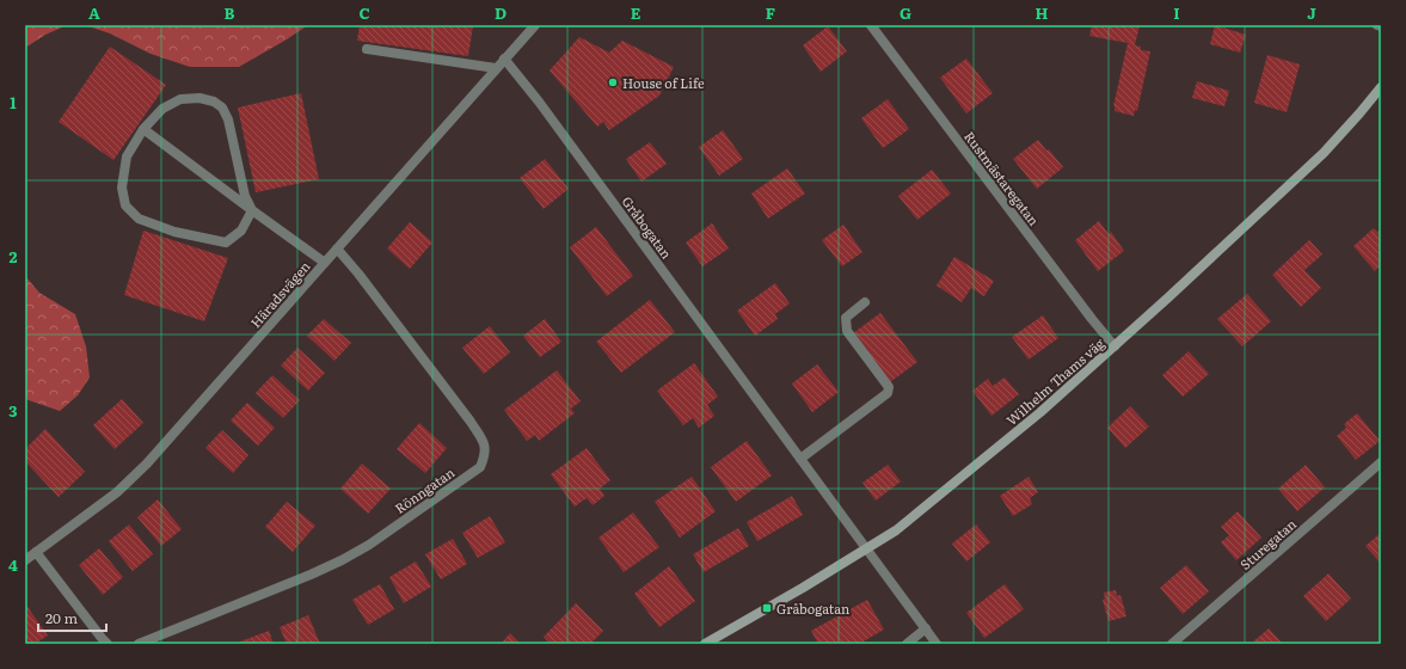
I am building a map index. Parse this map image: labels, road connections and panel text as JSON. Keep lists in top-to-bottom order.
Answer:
{
  "streets": {
    "street": [
      "Rustmästaregatan",
      "Gråbogatan",
      "Häradsvägen",
      "Wilhelm Thams väg",
      "Rönngatan",
      "Sturegatan"
    ]
  },
  "crossings": [
    ["Rustmästaregatan", "Wilhelm Thams väg"],
    ["Gråbogatan", "Häradsvägen"],
    ["Gråbogatan", "Wilhelm Thams väg"],
    ["Häradsvägen", "Rönngatan"]
  ],
  "places": {
    "other": ["House of Life"],
    "transit": ["Gråbogatan"]
  },
  "scale_bar": "20 m",
  "grid": {
    "columns": [
      "A",
      "B",
      "C",
      "D",
      "E",
      "F",
      "G",
      "H",
      "I",
      "J"
    ],
    "rows": [
      "1",
      "2",
      "3",
      "4"
    ]
  }
}
